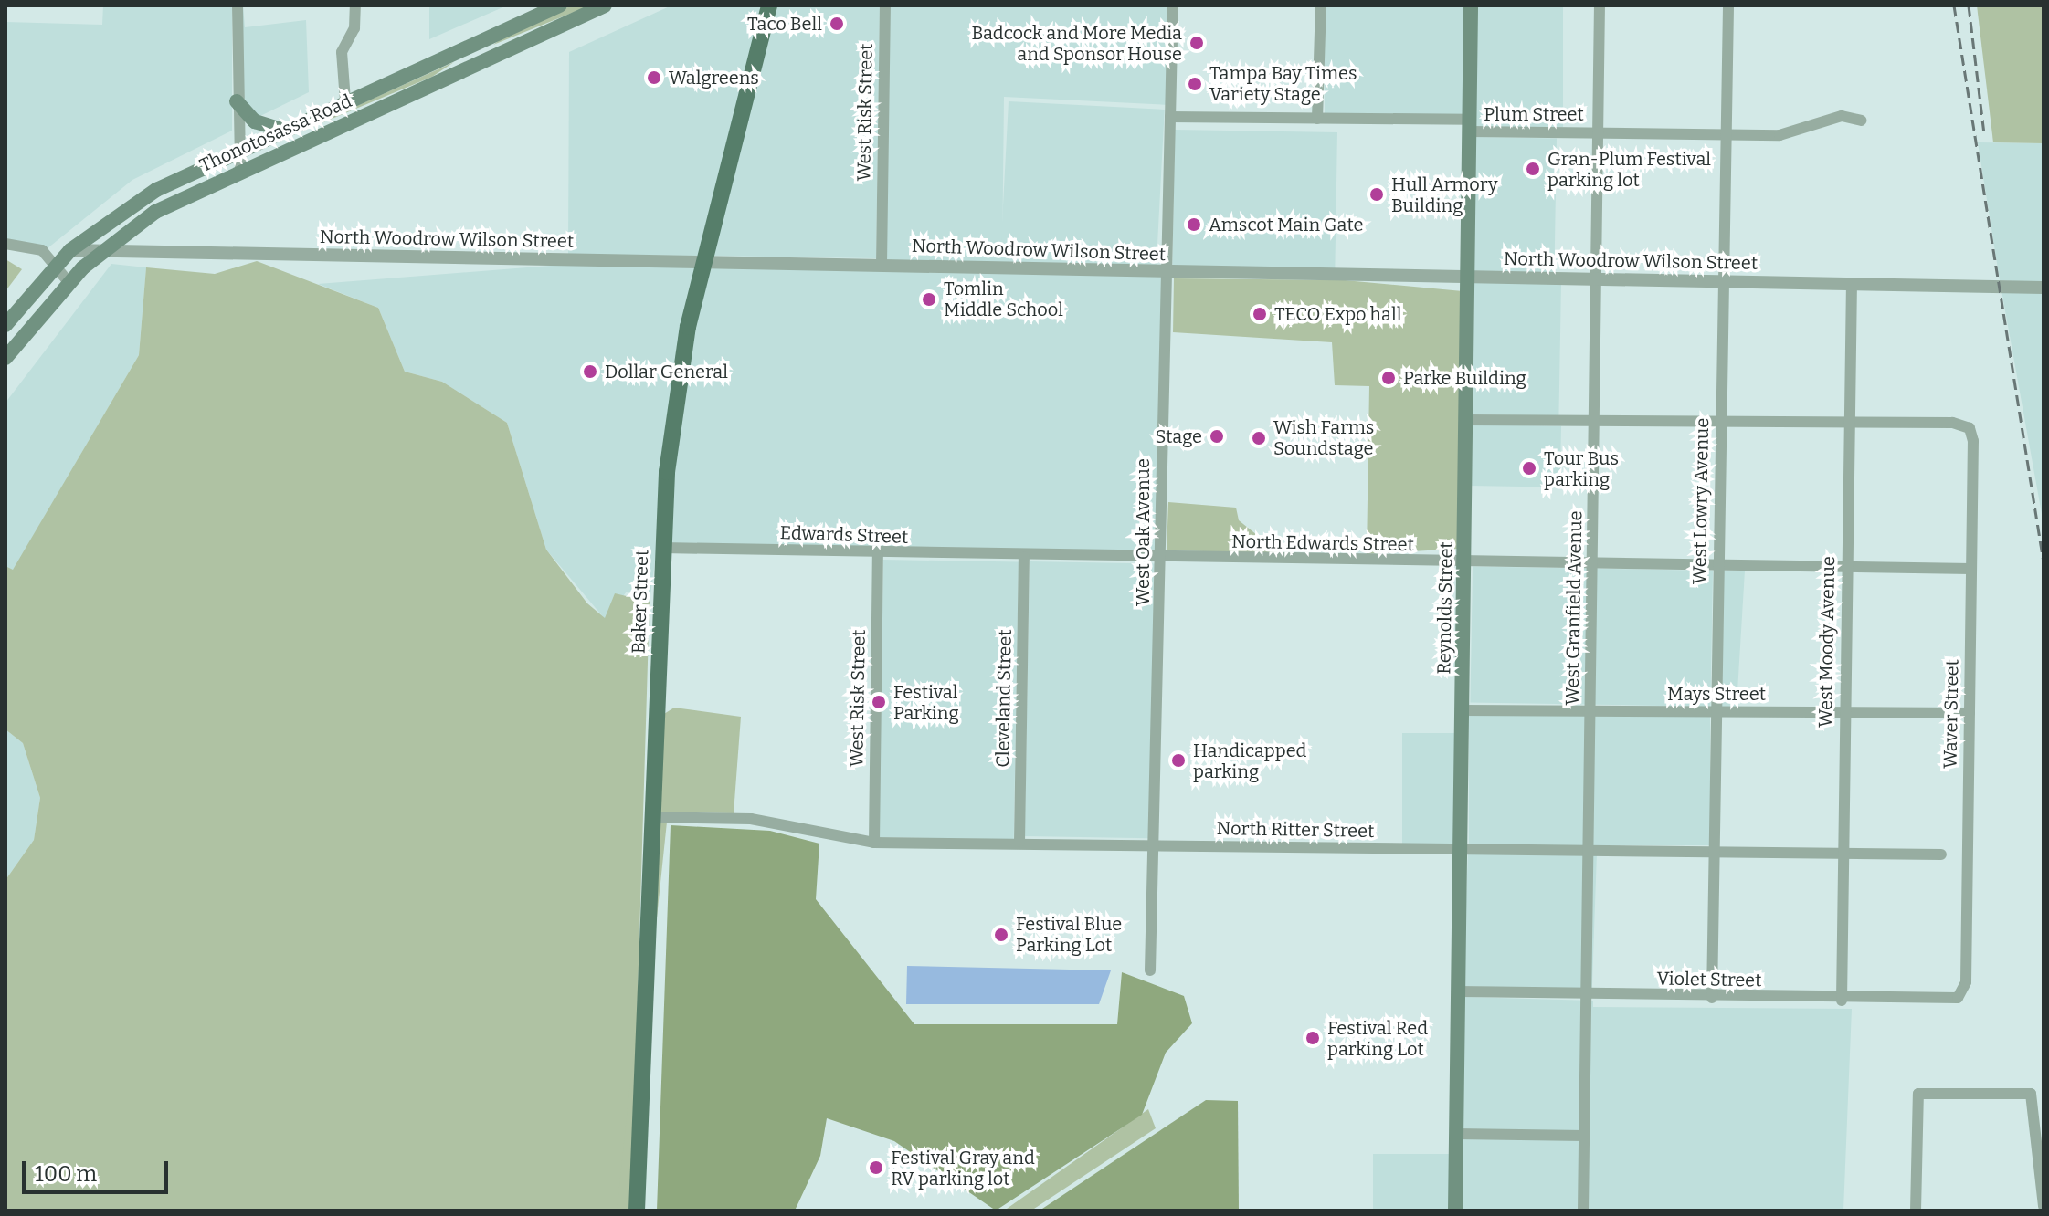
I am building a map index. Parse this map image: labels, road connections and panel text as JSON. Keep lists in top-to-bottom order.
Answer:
{
  "streets": {
    "main road": ["Thonotosassa Road", "Baker Street", "Reynolds Street"],
    "street": [
      "West Risk Street",
      "Plum Street",
      "North Woodrow Wilson Street",
      "West Lowry Avenue",
      "West Oak Avenue",
      "Edwards Street",
      "North Edwards Street",
      "West Granfield Avenue",
      "West Moody Avenue",
      "Mays Street",
      "Cleveland Street",
      "Waver Street",
      "North Ritter Street",
      "Violet Street"
    ]
  },
  "crossings": [
    ["West Risk Street", "North Woodrow Wilson Street"],
    ["West Risk Street", "Edwards Street"],
    ["West Risk Street", "North Ritter Street"],
    ["Plum Street", "West Lowry Avenue"],
    ["Plum Street", "West Oak Avenue"],
    ["Plum Street", "Reynolds Street"],
    ["Plum Street", "West Granfield Avenue"],
    ["Thonotosassa Road", "North Woodrow Wilson Street"],
    ["North Woodrow Wilson Street", "West Lowry Avenue"],
    ["North Woodrow Wilson Street", "West Oak Avenue"],
    ["North Woodrow Wilson Street", "Baker Street"],
    ["North Woodrow Wilson Street", "Reynolds Street"],
    ["North Woodrow Wilson Street", "West Granfield Avenue"],
    ["North Woodrow Wilson Street", "West Moody Avenue"],
    ["West Lowry Avenue", "North Edwards Street"],
    ["West Lowry Avenue", "Mays Street"],
    ["West Lowry Avenue", "North Ritter Street"],
    ["West Lowry Avenue", "Violet Street"],
    ["West Oak Avenue", "North Edwards Street"],
    ["West Oak Avenue", "North Ritter Street"],
    ["Edwards Street", "North Edwards Street"],
    ["Edwards Street", "Baker Street"],
    ["Edwards Street", "Cleveland Street"],
    ["North Edwards Street", "Reynolds Street"],
    ["North Edwards Street", "West Granfield Avenue"],
    ["North Edwards Street", "West Moody Avenue"],
    ["North Edwards Street", "Cleveland Street"],
    ["North Edwards Street", "Waver Street"],
    ["Baker Street", "North Ritter Street"],
    ["Reynolds Street", "Mays Street"],
    ["Reynolds Street", "North Ritter Street"],
    ["Reynolds Street", "Violet Street"],
    ["West Granfield Avenue", "Mays Street"],
    ["West Granfield Avenue", "North Ritter Street"],
    ["West Granfield Avenue", "Violet Street"],
    ["West Moody Avenue", "Mays Street"],
    ["West Moody Avenue", "Waver Street"],
    ["West Moody Avenue", "North Ritter Street"],
    ["West Moody Avenue", "Violet Street"],
    ["Mays Street", "Waver Street"],
    ["Cleveland Street", "North Ritter Street"],
    ["Waver Street", "Violet Street"]
  ],
  "places": [
    "Taco Bell",
    "Badcock and More Media and Sponsor House",
    "Walgreens",
    "Tampa Bay Times Variety Stage",
    "Gran-Plum Festival parking lot",
    "Hull Armory Building",
    "Amscot Main Gate",
    "Tomlin Middle School",
    "TECO Expo hall",
    "Dollar General",
    "Parke Building",
    "Stage",
    "Wish Farms Soundstage",
    "Tour Bus parking",
    "Festival Parking",
    "Handicapped parking",
    "Festival Blue Parking Lot",
    "Festival Red parking Lot",
    "Festival Gray and RV parking lot"
  ],
  "scale_bar": "100 m"
}
